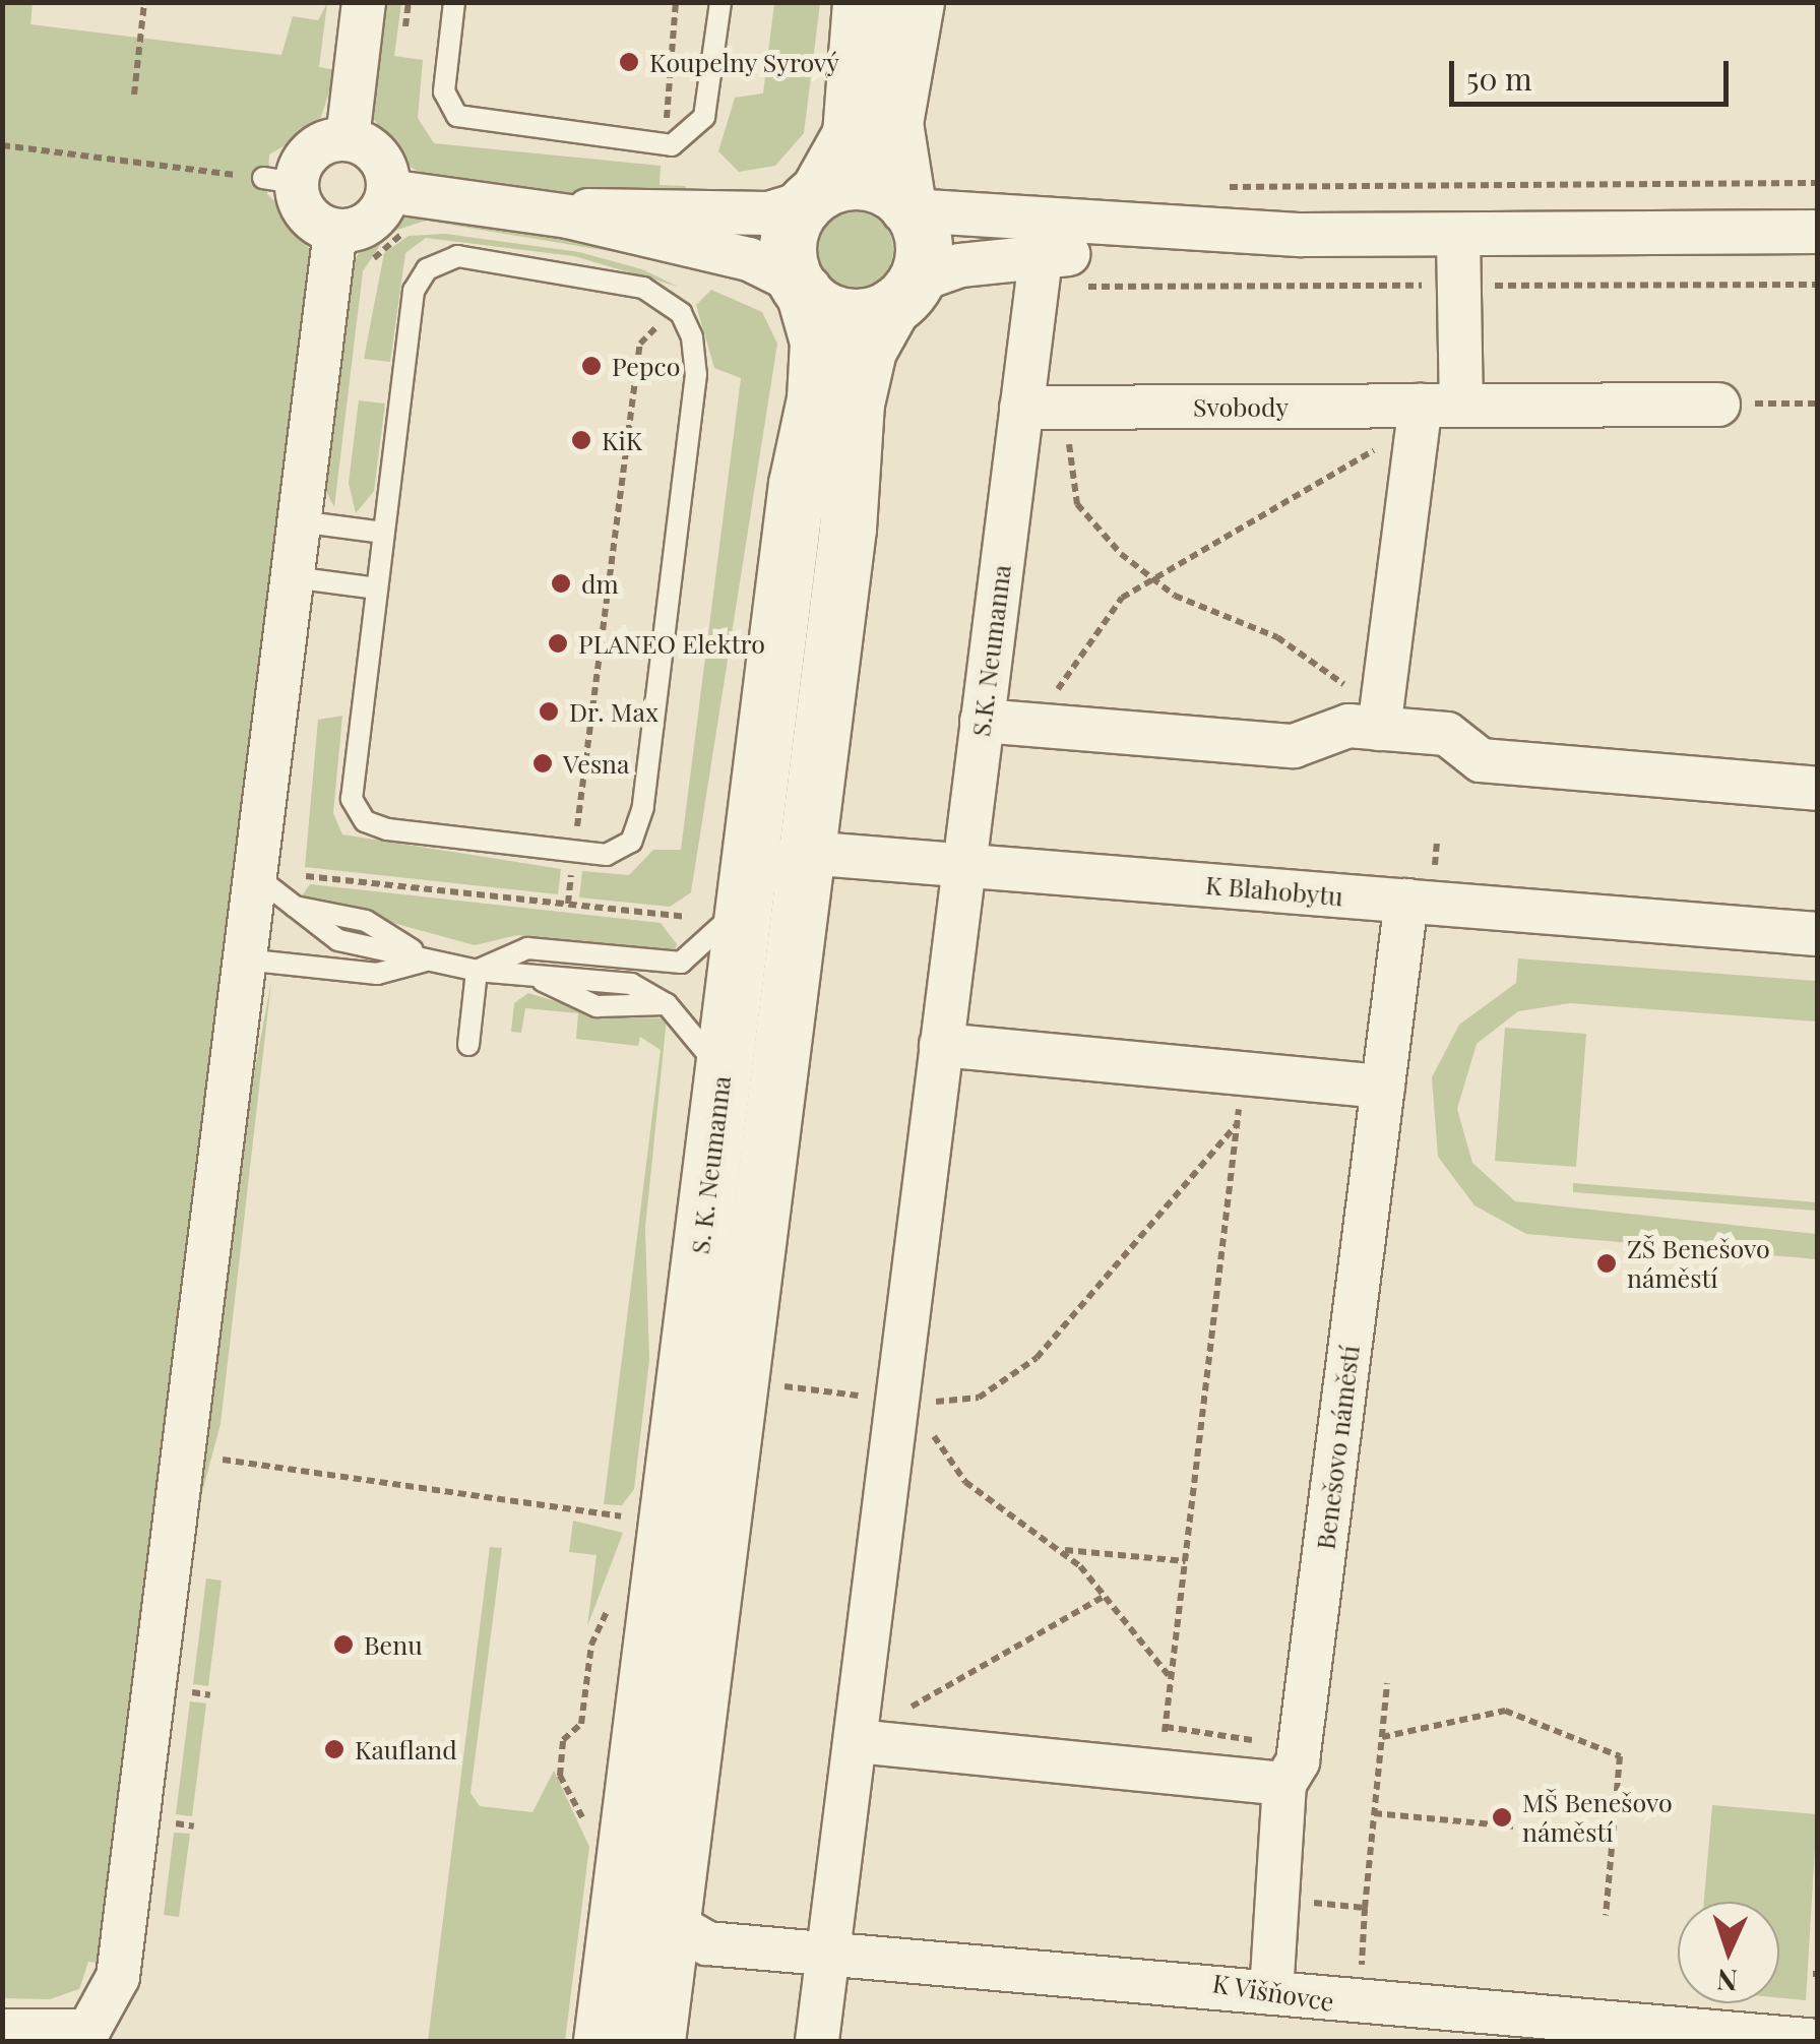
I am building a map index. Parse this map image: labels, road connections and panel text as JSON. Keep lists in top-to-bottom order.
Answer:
{
  "streets": {
    "street": [
      "Svobody",
      "S.K. Neumanna",
      "K Blahobytu",
      "S. K. Neumanna",
      "Benešovo náměstí",
      "K Višňovce"
    ]
  },
  "crossings": [
    ["Svobody", "S.K. Neumanna"],
    ["S.K. Neumanna", "K Blahobytu"],
    ["S.K. Neumanna", "K Višňovce"],
    ["K Blahobytu", "Benešovo náměstí"],
    ["Benešovo náměstí", "K Višňovce"]
  ],
  "places": [
    "Koupelny Syrový",
    "Pepco",
    "KiK",
    "dm",
    "PLANEO Elektro",
    "Dr. Max",
    "Vesna",
    "ZŠ Benešovo náměstí",
    "Benu",
    "Kaufland",
    "MŠ Benešovo náměstí"
  ],
  "scale_bar": "50 m",
  "north": "bottom"
}
